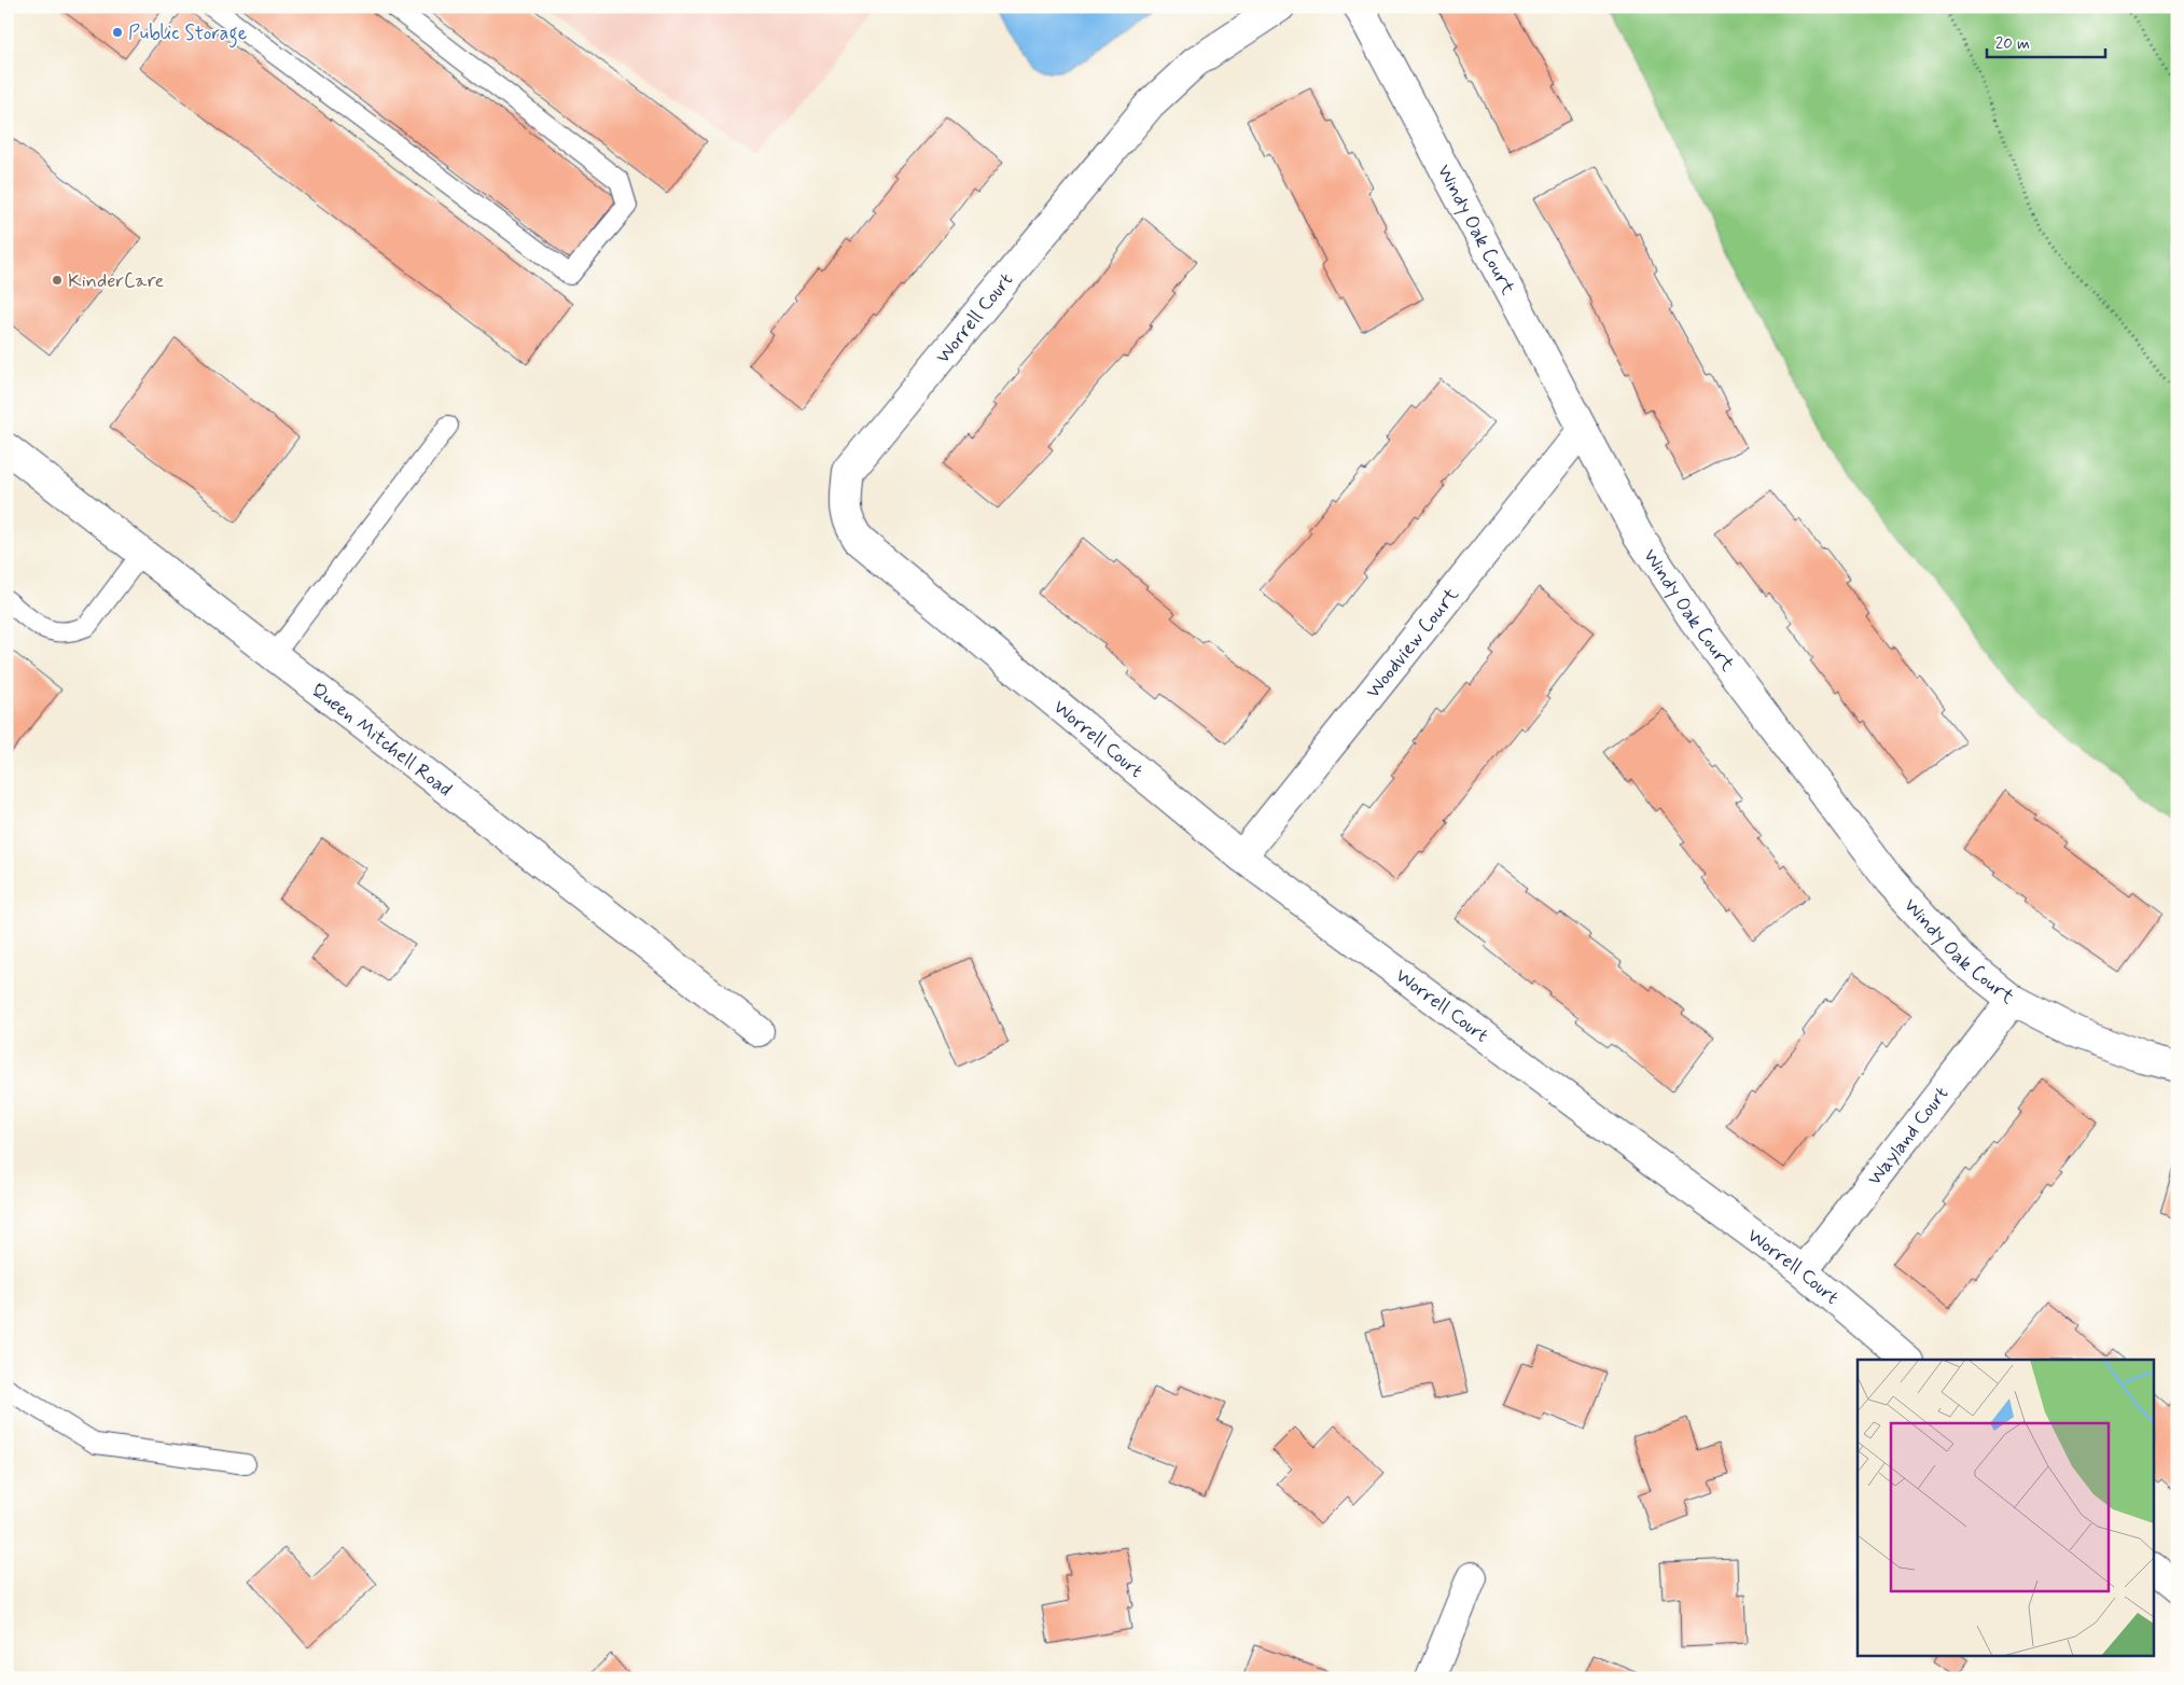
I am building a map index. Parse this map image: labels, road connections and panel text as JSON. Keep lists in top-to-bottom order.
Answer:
{
  "streets": {
    "street": [
      "Windy Oak Court",
      "Worrell Court",
      "Woodview Court",
      "Queen Mitchell Road",
      "Wayland Court"
    ]
  },
  "crossings": [
    ["Windy Oak Court", "Woodview Court"],
    ["Windy Oak Court", "Wayland Court"],
    ["Worrell Court", "Woodview Court"],
    ["Worrell Court", "Wayland Court"]
  ],
  "places": ["Public Storage", "KinderCare"],
  "scale_bar": "20 m"
}
